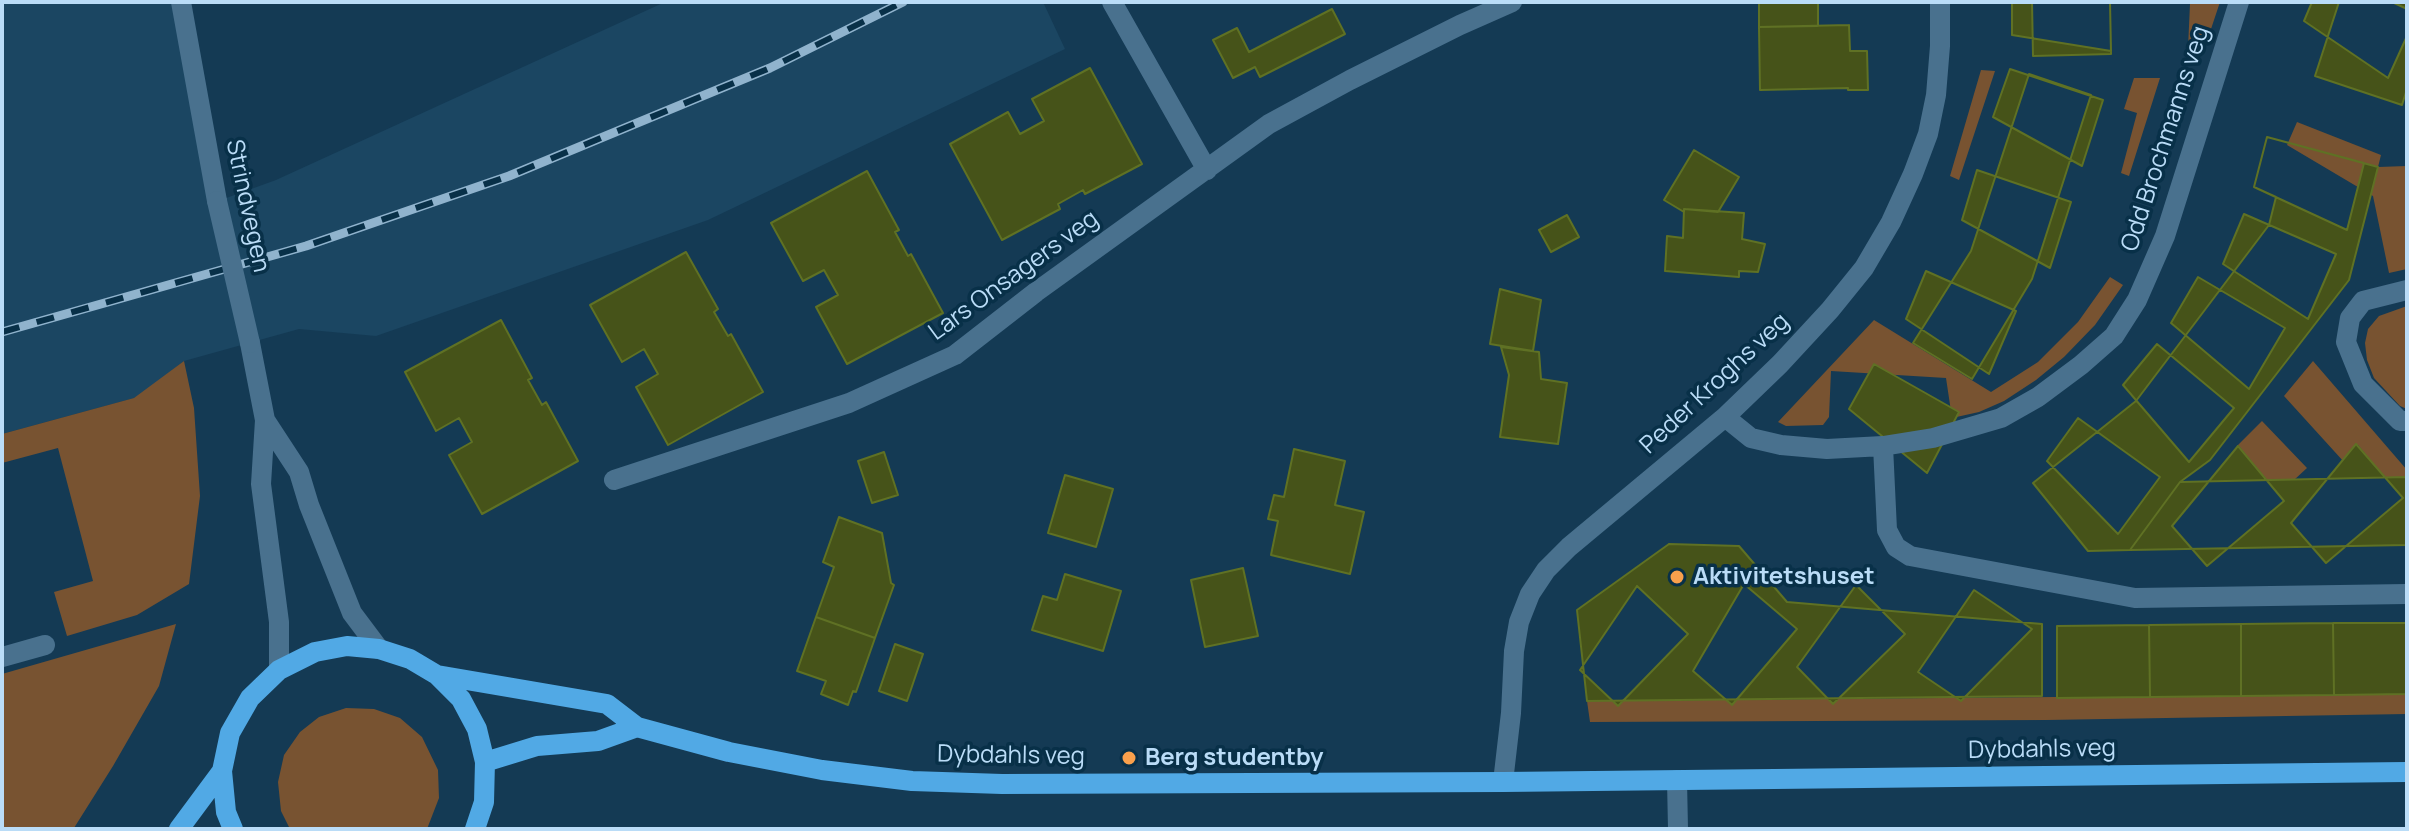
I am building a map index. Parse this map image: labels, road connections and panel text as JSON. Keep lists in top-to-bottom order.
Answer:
{
  "streets": {
    "main road": ["Dybdahls veg"],
    "street": [
      "Odd Brochmanns veg",
      "Strindvegen",
      "Lars Onsagers veg",
      "Peder Kroghs veg"
    ]
  },
  "crossings": [
    ["Odd Brochmanns veg", "Peder Kroghs veg"],
    ["Peder Kroghs veg", "Dybdahls veg"]
  ],
  "places": ["Aktivitetshuset", "Berg studentby"]
}
